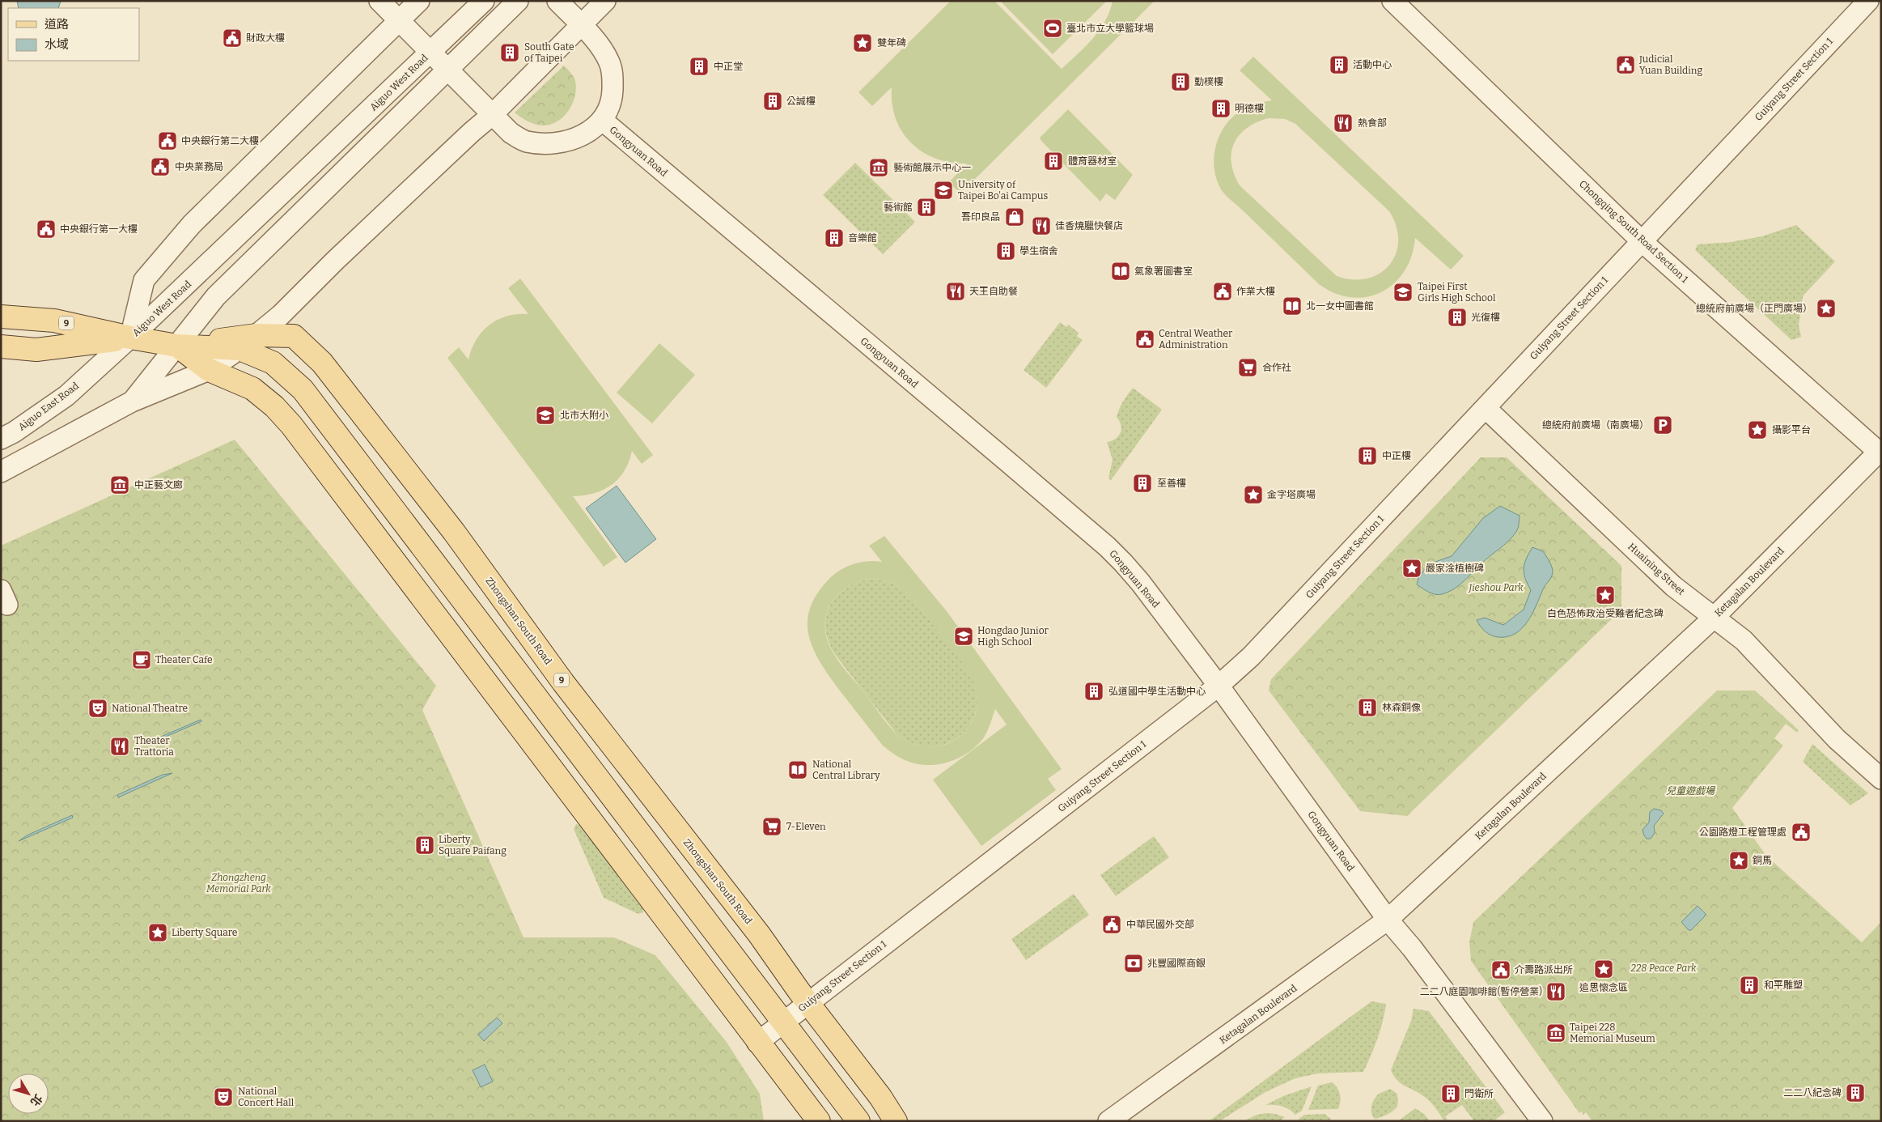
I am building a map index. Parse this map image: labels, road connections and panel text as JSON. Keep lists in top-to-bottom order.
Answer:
{
  "streets": {
    "main road": ["9", "Zhongshan South Road"],
    "street": [
      "Guiyang Street Section 1",
      "Aiguo West Road",
      "Gongyuan Road",
      "Chongqing South Road Section 1",
      "Aiguo East Road",
      "Huaining Street",
      "Ketagalan Boulevard"
    ]
  },
  "crossings": [
    ["Guiyang Street Section 1", "Gongyuan Road"],
    ["Guiyang Street Section 1", "Chongqing South Road Section 1"],
    ["Guiyang Street Section 1", "Huaining Street"],
    ["Guiyang Street Section 1", "Zhongshan South Road"],
    ["Aiguo West Road", "9"],
    ["Aiguo West Road", "Aiguo East Road"],
    ["Aiguo West Road", "Zhongshan South Road"],
    ["Gongyuan Road", "Ketagalan Boulevard"],
    ["Chongqing South Road Section 1", "Ketagalan Boulevard"],
    ["9", "Aiguo East Road"],
    ["9", "Zhongshan South Road"],
    ["Aiguo East Road", "Zhongshan South Road"],
    ["Huaining Street", "Ketagalan Boulevard"]
  ],
  "parks": [
    "Jieshou Park",
    "兒童遊戲場",
    "Zhongzheng Memorial Park",
    "228 Peace Park"
  ],
  "places": {
    "sports": ["臺北市立大學籃球場"],
    "public building": [
      "財政大樓",
      "Judicial Yuan Building",
      "中央銀行第二大樓",
      "中央業務局",
      "中央銀行第一大樓",
      "作業大樓",
      "Central Weather Administration",
      "公園路燈工程管理處",
      "中華民國外交部",
      "介壽路派出所"
    ],
    "place": [
      "雙年碑",
      "總統府前廣場（正門廣場）",
      "攝影平台",
      "金字塔廣場",
      "嚴家淦植樹碑",
      "白色恐怖政治受難者紀念碑",
      "銅馬",
      "Liberty Square",
      "追思懷念區"
    ],
    "building": [
      "South Gate of Taipei",
      "活動中心",
      "中正堂",
      "勤樸樓",
      "公誠樓",
      "明德樓",
      "體育器材室",
      "藝術館",
      "音樂館",
      "學生宿舍",
      "光復樓",
      "中正樓",
      "至善樓",
      "弘道國中學生活動中心",
      "林森銅像",
      "Liberty Square Paifang",
      "和平雕塑",
      "二二八紀念碑",
      "門衛所"
    ],
    "restaurant": [
      "熱食部",
      "佳香燒臘快餐店",
      "天王自助餐",
      "Theater Trattoria",
      "二二八庭園咖啡館(暫停營業)"
    ],
    "museum": ["藝術館展示中心一", "中正藝文廊", "Taipei 228 Memorial Museum"],
    "school or university": [
      "University of Taipei Bo'ai Campus",
      "Taipei First Girls High School",
      "北市大附小",
      "Hongdao Junior High School"
    ],
    "shop": ["吾印良品"],
    "library": ["氣象署圖書室", "北一女中圖書館", "National Central Library"],
    "supermarket": ["合作社", "7-Eleven"],
    "parking": ["總統府前廣場（南廣場）"],
    "cafe": ["Theater Cafe"],
    "theatre": ["National Theatre", "National Concert Hall"],
    "bank": ["兆豐國際商銀"]
  },
  "legend": ["道路", "水域"],
  "north": "bottom right"
}
